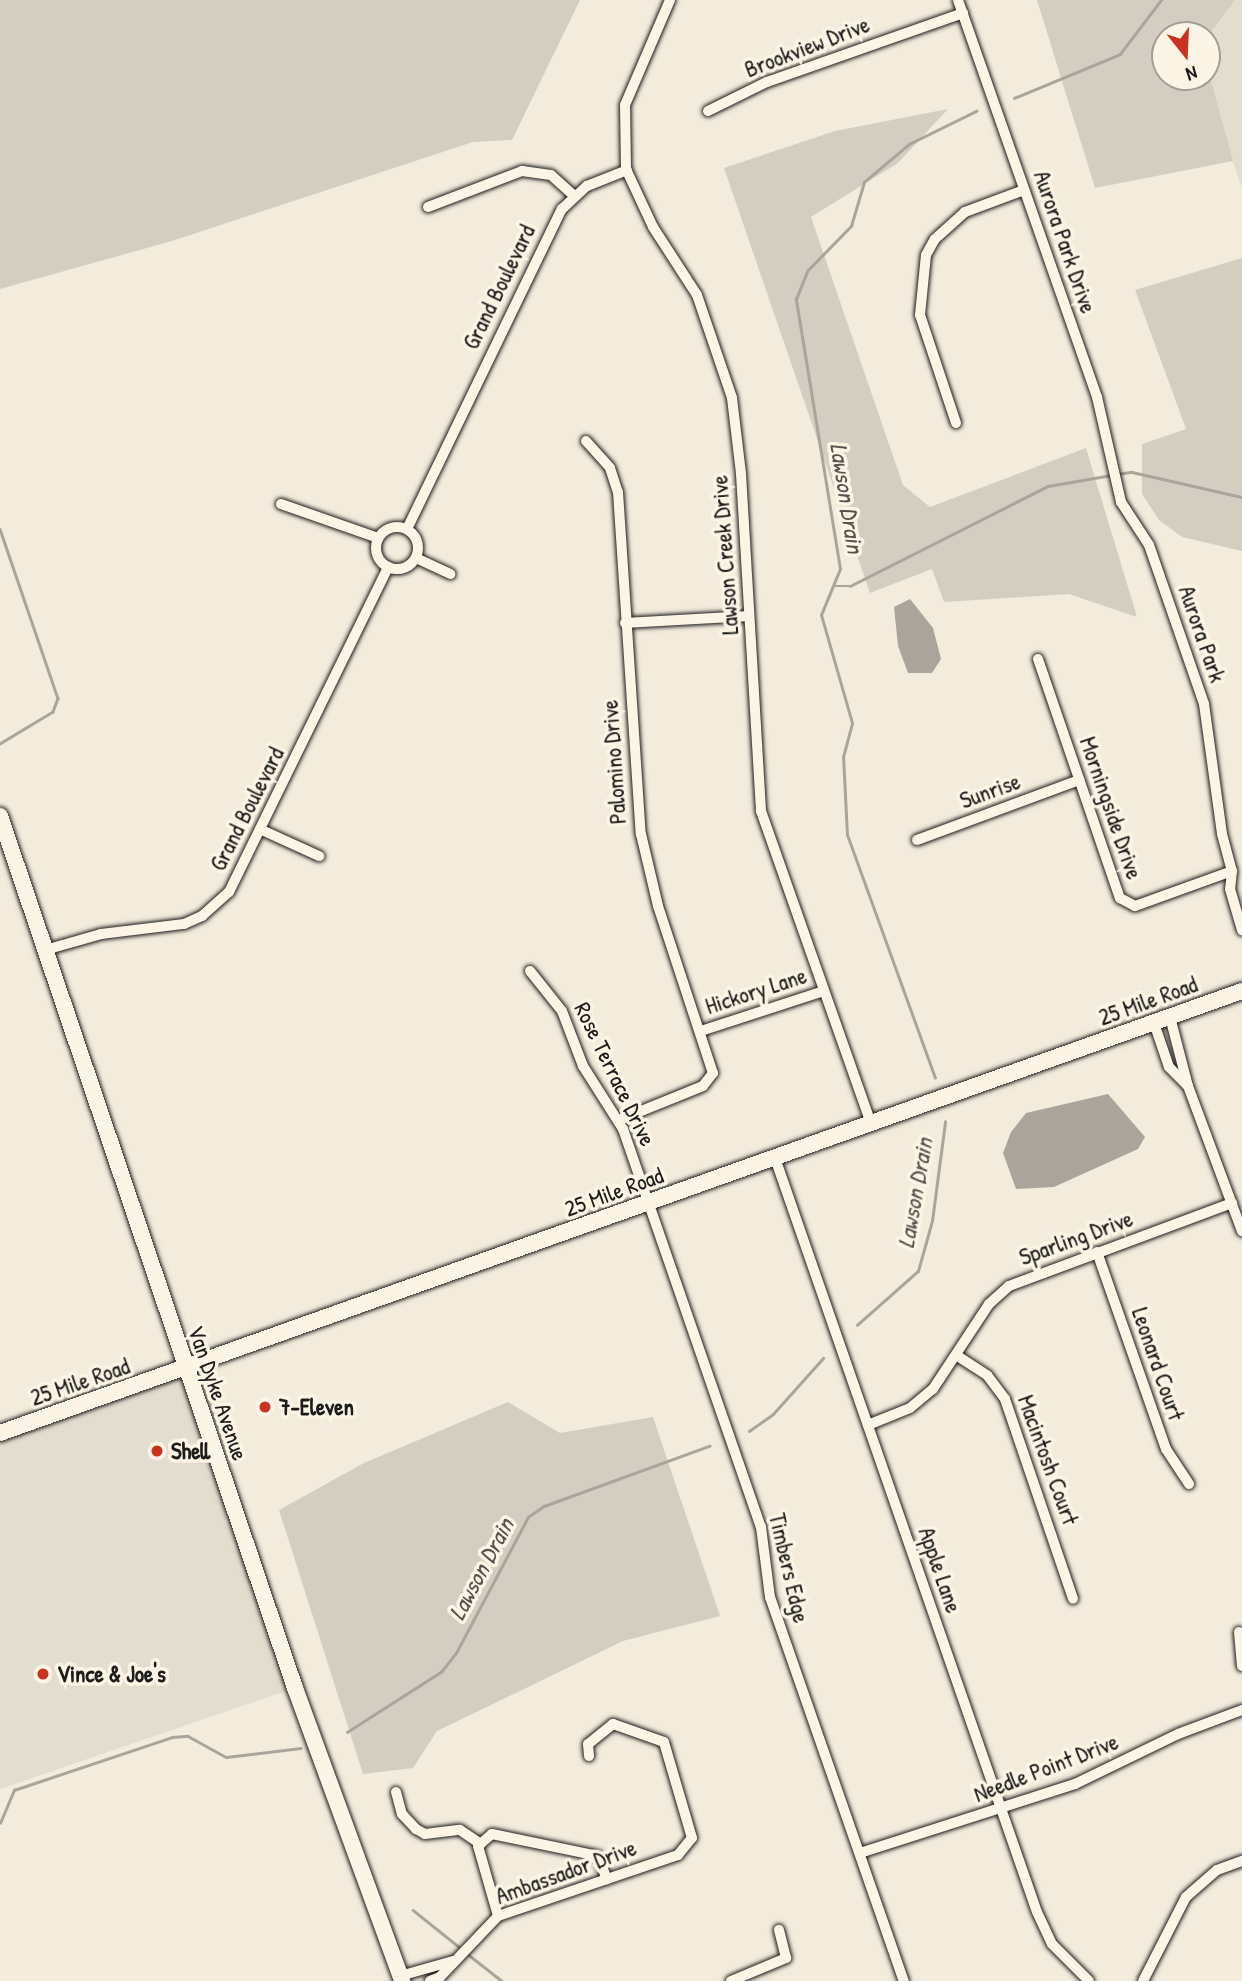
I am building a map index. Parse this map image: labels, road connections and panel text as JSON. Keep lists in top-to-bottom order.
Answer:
{
  "streets": {
    "street": [
      "Brookview Drive",
      "Aurora Park Drive",
      "Grand Boulevard",
      "Lawson Creek Drive",
      "Aurora Park",
      "Palomino Drive",
      "Sunrise",
      "Morningside Drive",
      "Hickory Lane",
      "25 Mile Road",
      "Rose Terrace Drive",
      "Sparling Drive",
      "Leonard Court",
      "Van Dyke Avenue",
      "Macintosh Court",
      "Timbers Edge",
      "Apple Lane",
      "Needle Point Drive",
      "Ambassador Drive"
    ]
  },
  "crossings": [
    ["Brookview Drive", "Aurora Park Drive"],
    ["Aurora Park Drive", "Aurora Park"],
    ["Grand Boulevard", "Lawson Creek Drive"],
    ["Grand Boulevard", "Van Dyke Avenue"],
    ["Lawson Creek Drive", "Hickory Lane"],
    ["Lawson Creek Drive", "25 Mile Road"],
    ["Aurora Park", "Morningside Drive"],
    ["Palomino Drive", "Hickory Lane"],
    ["Palomino Drive", "Rose Terrace Drive"],
    ["Sunrise", "Morningside Drive"],
    ["25 Mile Road", "Rose Terrace Drive"],
    ["25 Mile Road", "Van Dyke Avenue"],
    ["25 Mile Road", "Timbers Edge"],
    ["25 Mile Road", "Apple Lane"],
    ["Rose Terrace Drive", "Timbers Edge"],
    ["Sparling Drive", "Leonard Court"],
    ["Sparling Drive", "Macintosh Court"],
    ["Sparling Drive", "Apple Lane"],
    ["Van Dyke Avenue", "Ambassador Drive"],
    ["Timbers Edge", "Needle Point Drive"],
    ["Apple Lane", "Needle Point Drive"]
  ],
  "water": ["Lawson Drain"],
  "places": ["7-Eleven", "Shell", "Vince & Joe's"],
  "north": "bottom"
}
